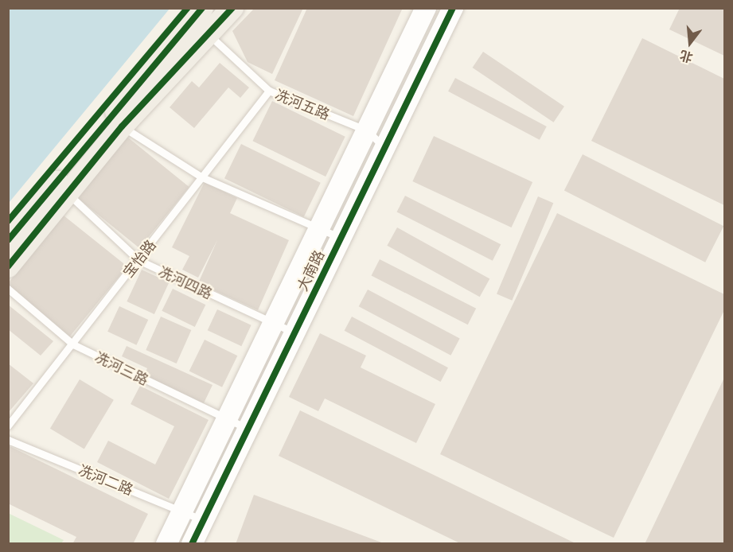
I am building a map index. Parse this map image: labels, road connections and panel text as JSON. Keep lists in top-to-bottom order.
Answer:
{
  "streets": {
    "street": ["大南路"],
    "lane": [
      "冼河五路",
      "宝怡路",
      "冼河四路",
      "冼河三路",
      "冼河二路"
    ]
  },
  "crossings": [
    ["冼河五路", "宝怡路"],
    ["冼河五路", "大南路"],
    ["宝怡路", "冼河四路"],
    ["宝怡路", "冼河三路"],
    ["大南路", "冼河四路"],
    ["大南路", "冼河三路"],
    ["大南路", "冼河二路"]
  ],
  "north": "bottom"
}
